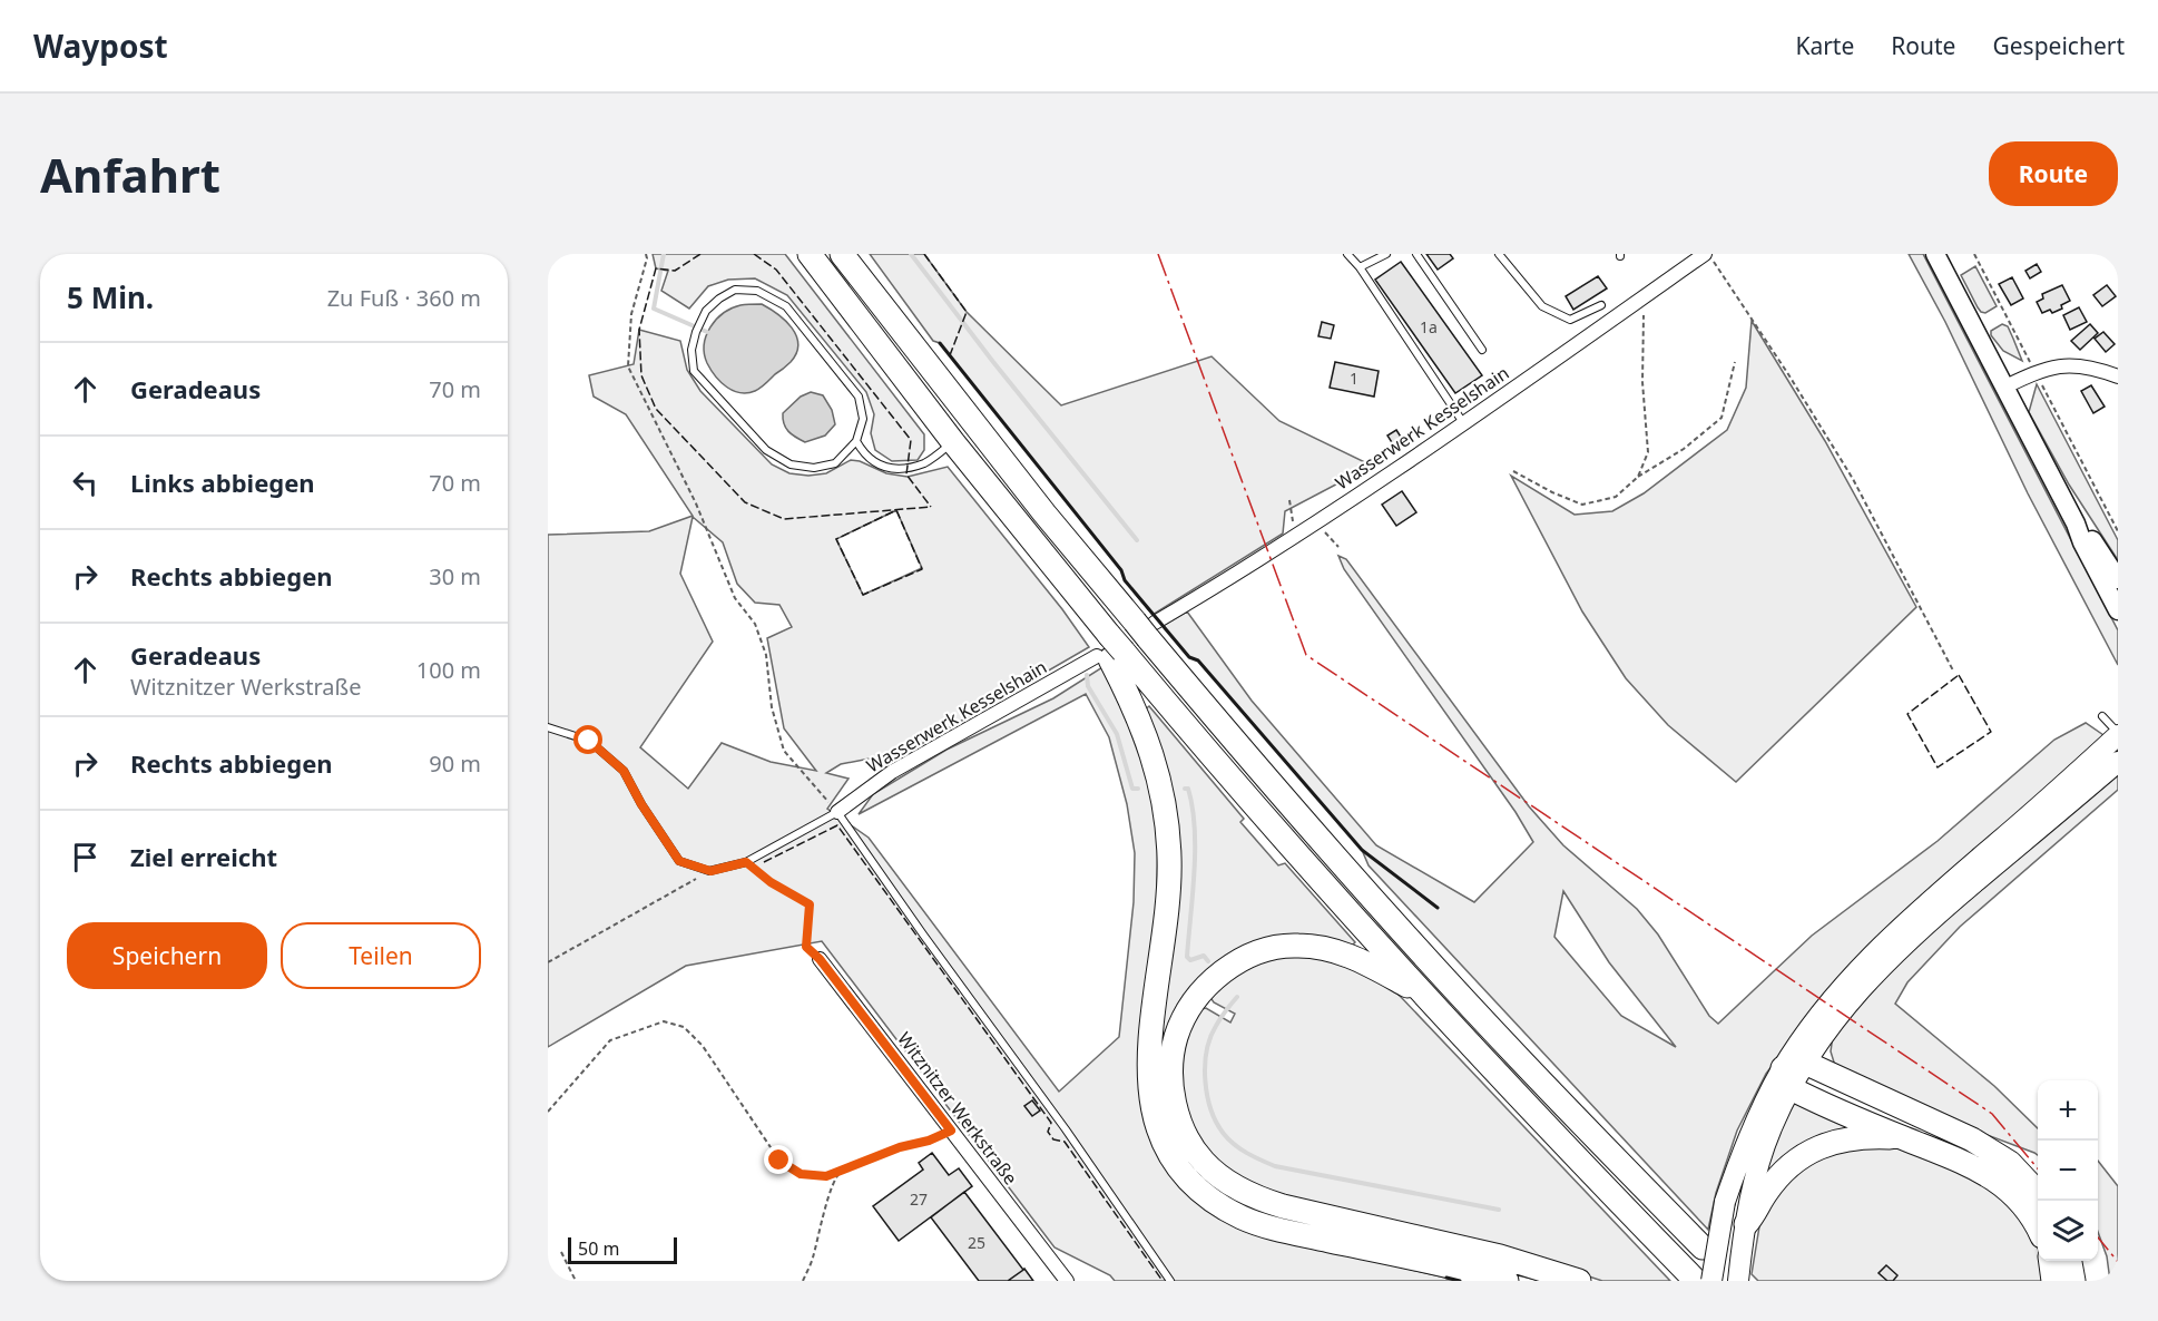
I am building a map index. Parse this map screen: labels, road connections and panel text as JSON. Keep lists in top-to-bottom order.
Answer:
{
  "streets": {
    "street": ["Wasserwerk Kesselshain", "Witznitzer Werkstraße"]
  },
  "house_numbers": [
    "1a",
    "1",
    "27",
    "25"
  ],
  "scale_bar": "50 m",
  "page": {
    "header": "Waypost",
    "nav": ["Karte", "Route", "Gespeichert"],
    "buttons": [
      "Route",
      ["Speichern", "Teilen"]
    ],
    "title": "Anfahrt",
    "heading": ["5 Min.", "Zu Fuß · 360 m"],
    "list": [
      ["Geradeaus", "70 m"],
      ["Links abbiegen", "70 m"],
      ["Rechts abbiegen", "30 m"],
      ["Geradeaus", "Witznitzer Werkstraße", "100 m"],
      ["Rechts abbiegen", "90 m"],
      "Ziel erreicht"
    ],
    "map_buttons": ["+", "−"],
    "scale": "50 m"
  }
}
